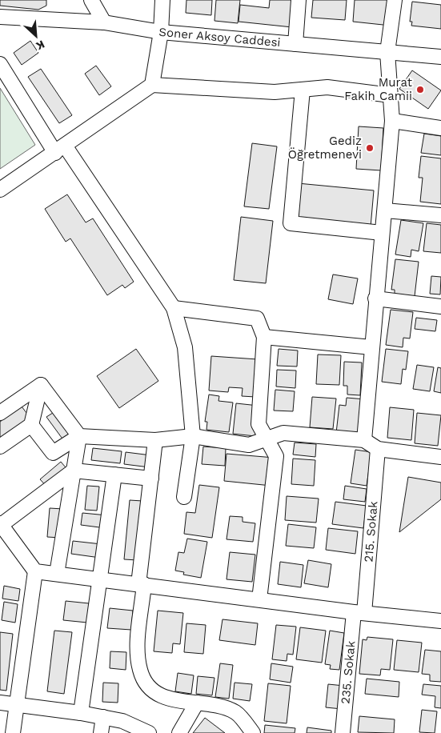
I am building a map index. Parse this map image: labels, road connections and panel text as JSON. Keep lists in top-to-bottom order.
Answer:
{
  "streets": {
    "street": ["Soner Aksoy Caddesi", "215. Sokak", "235. Sokak"]
  },
  "crossings": [
    ["215. Sokak", "235. Sokak"]
  ],
  "places": ["Murat Fakih Camii", "Gediz Öğretmenevi"],
  "north": "bottom right"
}
